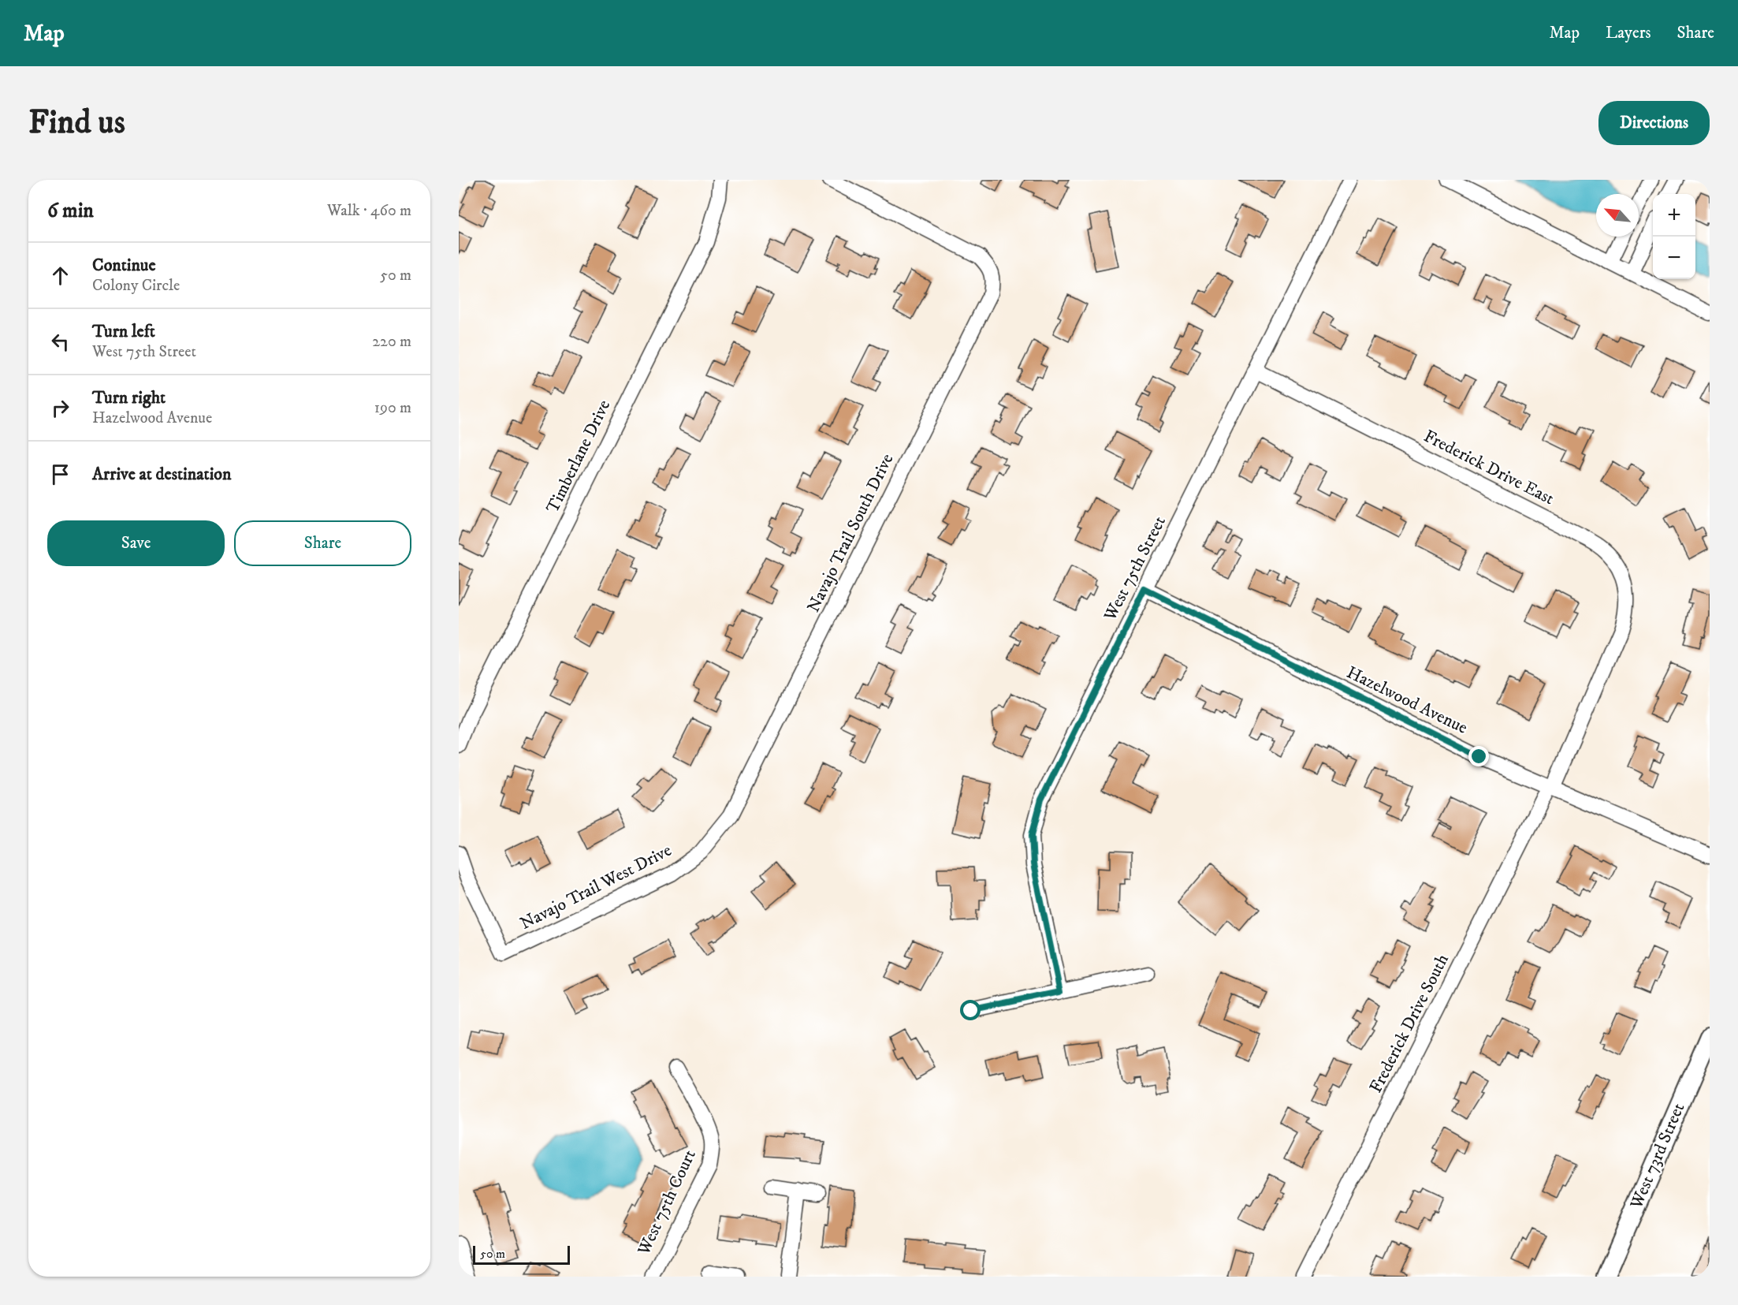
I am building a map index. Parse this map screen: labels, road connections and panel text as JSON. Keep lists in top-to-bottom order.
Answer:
{
  "streets": {
    "main road": ["West 73rd Street"],
    "street": [
      "Timberlane Drive",
      "Frederick Drive East",
      "Navajo Trail South Drive",
      "West 75th Street",
      "Hazelwood Avenue",
      "Navajo Trail West Drive",
      "Frederick Drive South",
      "West 75th Court"
    ]
  },
  "crossings": [
    ["Frederick Drive East", "West 75th Street"],
    ["Frederick Drive East", "Frederick Drive South"],
    ["Navajo Trail South Drive", "Navajo Trail West Drive"],
    ["West 75th Street", "Hazelwood Avenue"],
    ["Hazelwood Avenue", "Frederick Drive South"]
  ],
  "scale_bar": "50 m",
  "north": "top left",
  "page": {
    "header": "Map",
    "nav": ["Map", "Layers", "Share"],
    "buttons": [
      "Directions",
      ["Save", "Share"]
    ],
    "title": "Find us",
    "heading": ["6 min", "Walk · 460 m"],
    "map_buttons": ["+", "−"],
    "list": [
      ["Continue", "Colony Circle", "50 m"],
      ["Turn left", "West 75th Street", "220 m"],
      ["Turn right", "Hazelwood Avenue", "190 m"],
      "Arrive at destination"
    ],
    "scale": "50 m"
  }
}
